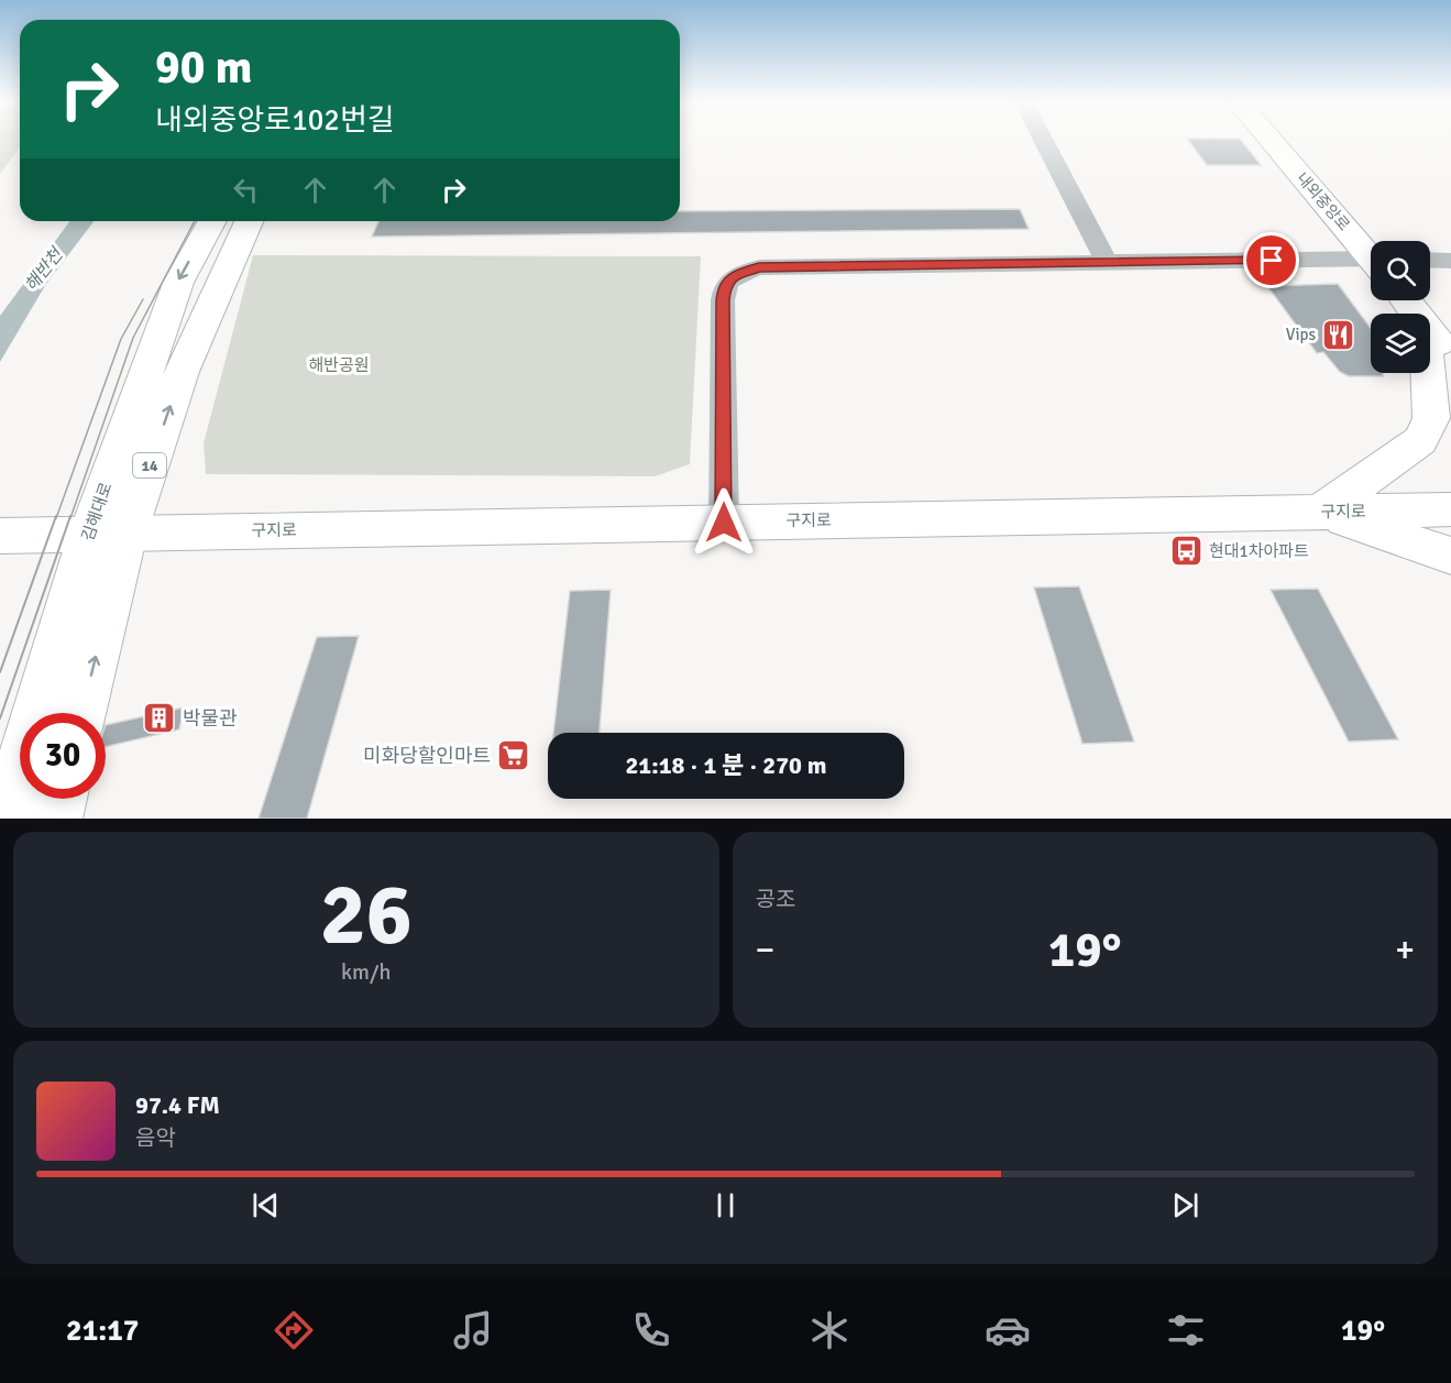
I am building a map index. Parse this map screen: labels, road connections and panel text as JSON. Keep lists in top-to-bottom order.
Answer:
{
  "streets": {
    "main road": [
      "내외중앙로",
      "14",
      "김해대로",
      "구지로"
    ]
  },
  "crossings": [
    ["김해대로", "구지로"]
  ],
  "water": ["해반천"],
  "parks": ["해반공원"],
  "places": {
    "restaurant": ["Vips"],
    "bus stop": ["현대1차아파트"],
    "building": ["박물관"],
    "supermarket": ["미화당할인마트"]
  },
  "page": {
    "turn": ["90 m", "내외중앙로102번길"],
    "limit": "30",
    "trip": "21:18 · 1 분 · 270 m",
    "tile": [
      ["26", "km/h"],
      "공조"
    ],
    "heat": ["−", "19°", "+"],
    "song": ["97.4 FM", "음악"],
    "tabs": ["21:17", "19°"]
  }
}
